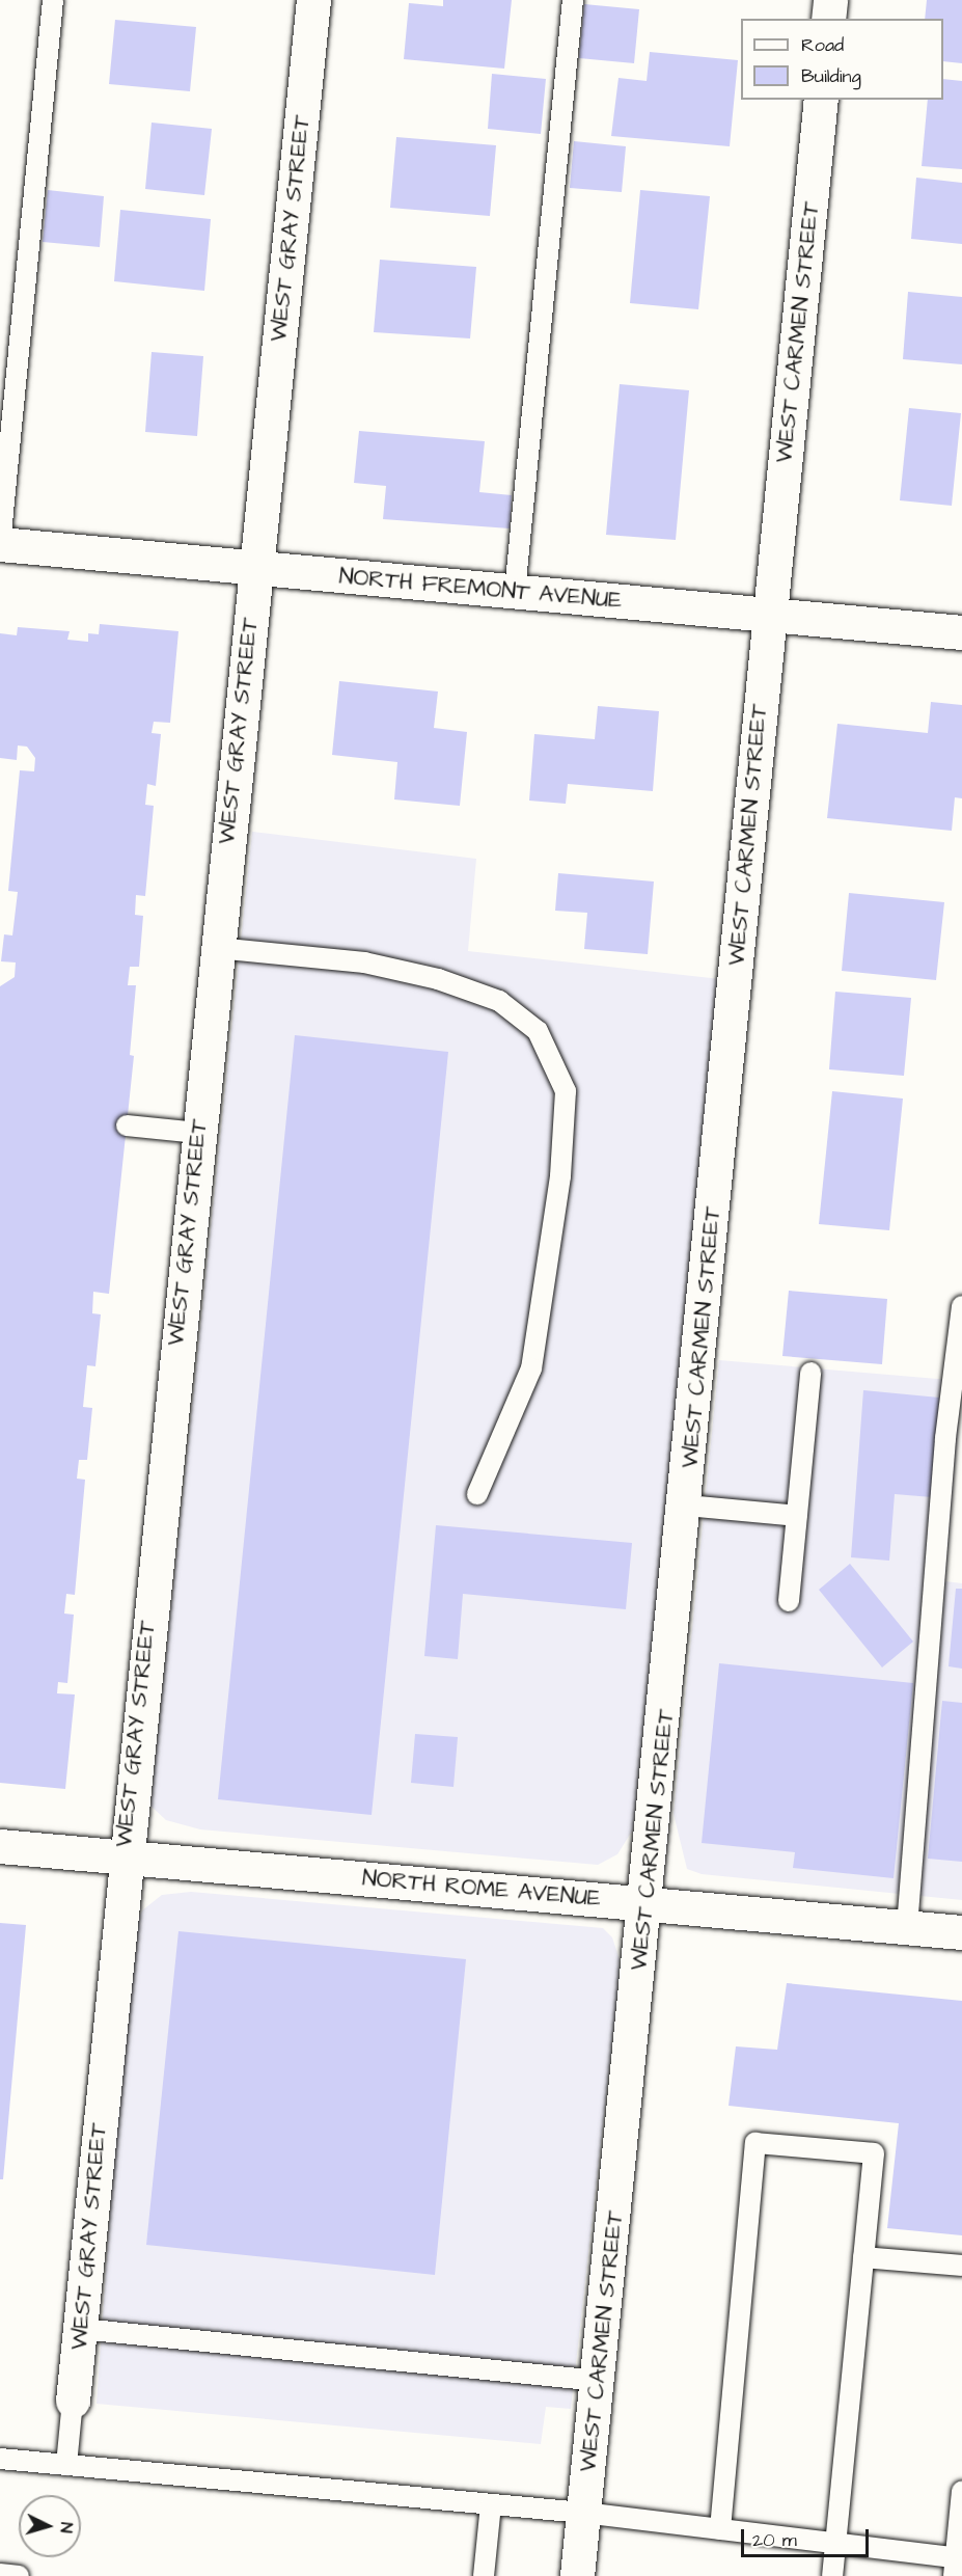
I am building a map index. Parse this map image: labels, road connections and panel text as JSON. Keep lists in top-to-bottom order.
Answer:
{
  "streets": {
    "street": [
      "WEST GRAY STREET",
      "WEST CARMEN STREET",
      "NORTH FREMONT AVENUE",
      "NORTH ROME AVENUE"
    ]
  },
  "crossings": [
    ["WEST GRAY STREET", "NORTH FREMONT AVENUE"],
    ["WEST GRAY STREET", "NORTH ROME AVENUE"],
    ["WEST CARMEN STREET", "NORTH FREMONT AVENUE"],
    ["WEST CARMEN STREET", "NORTH ROME AVENUE"]
  ],
  "legend": ["Road", "Building"],
  "scale_bar": "20 m",
  "north": "right"
}
